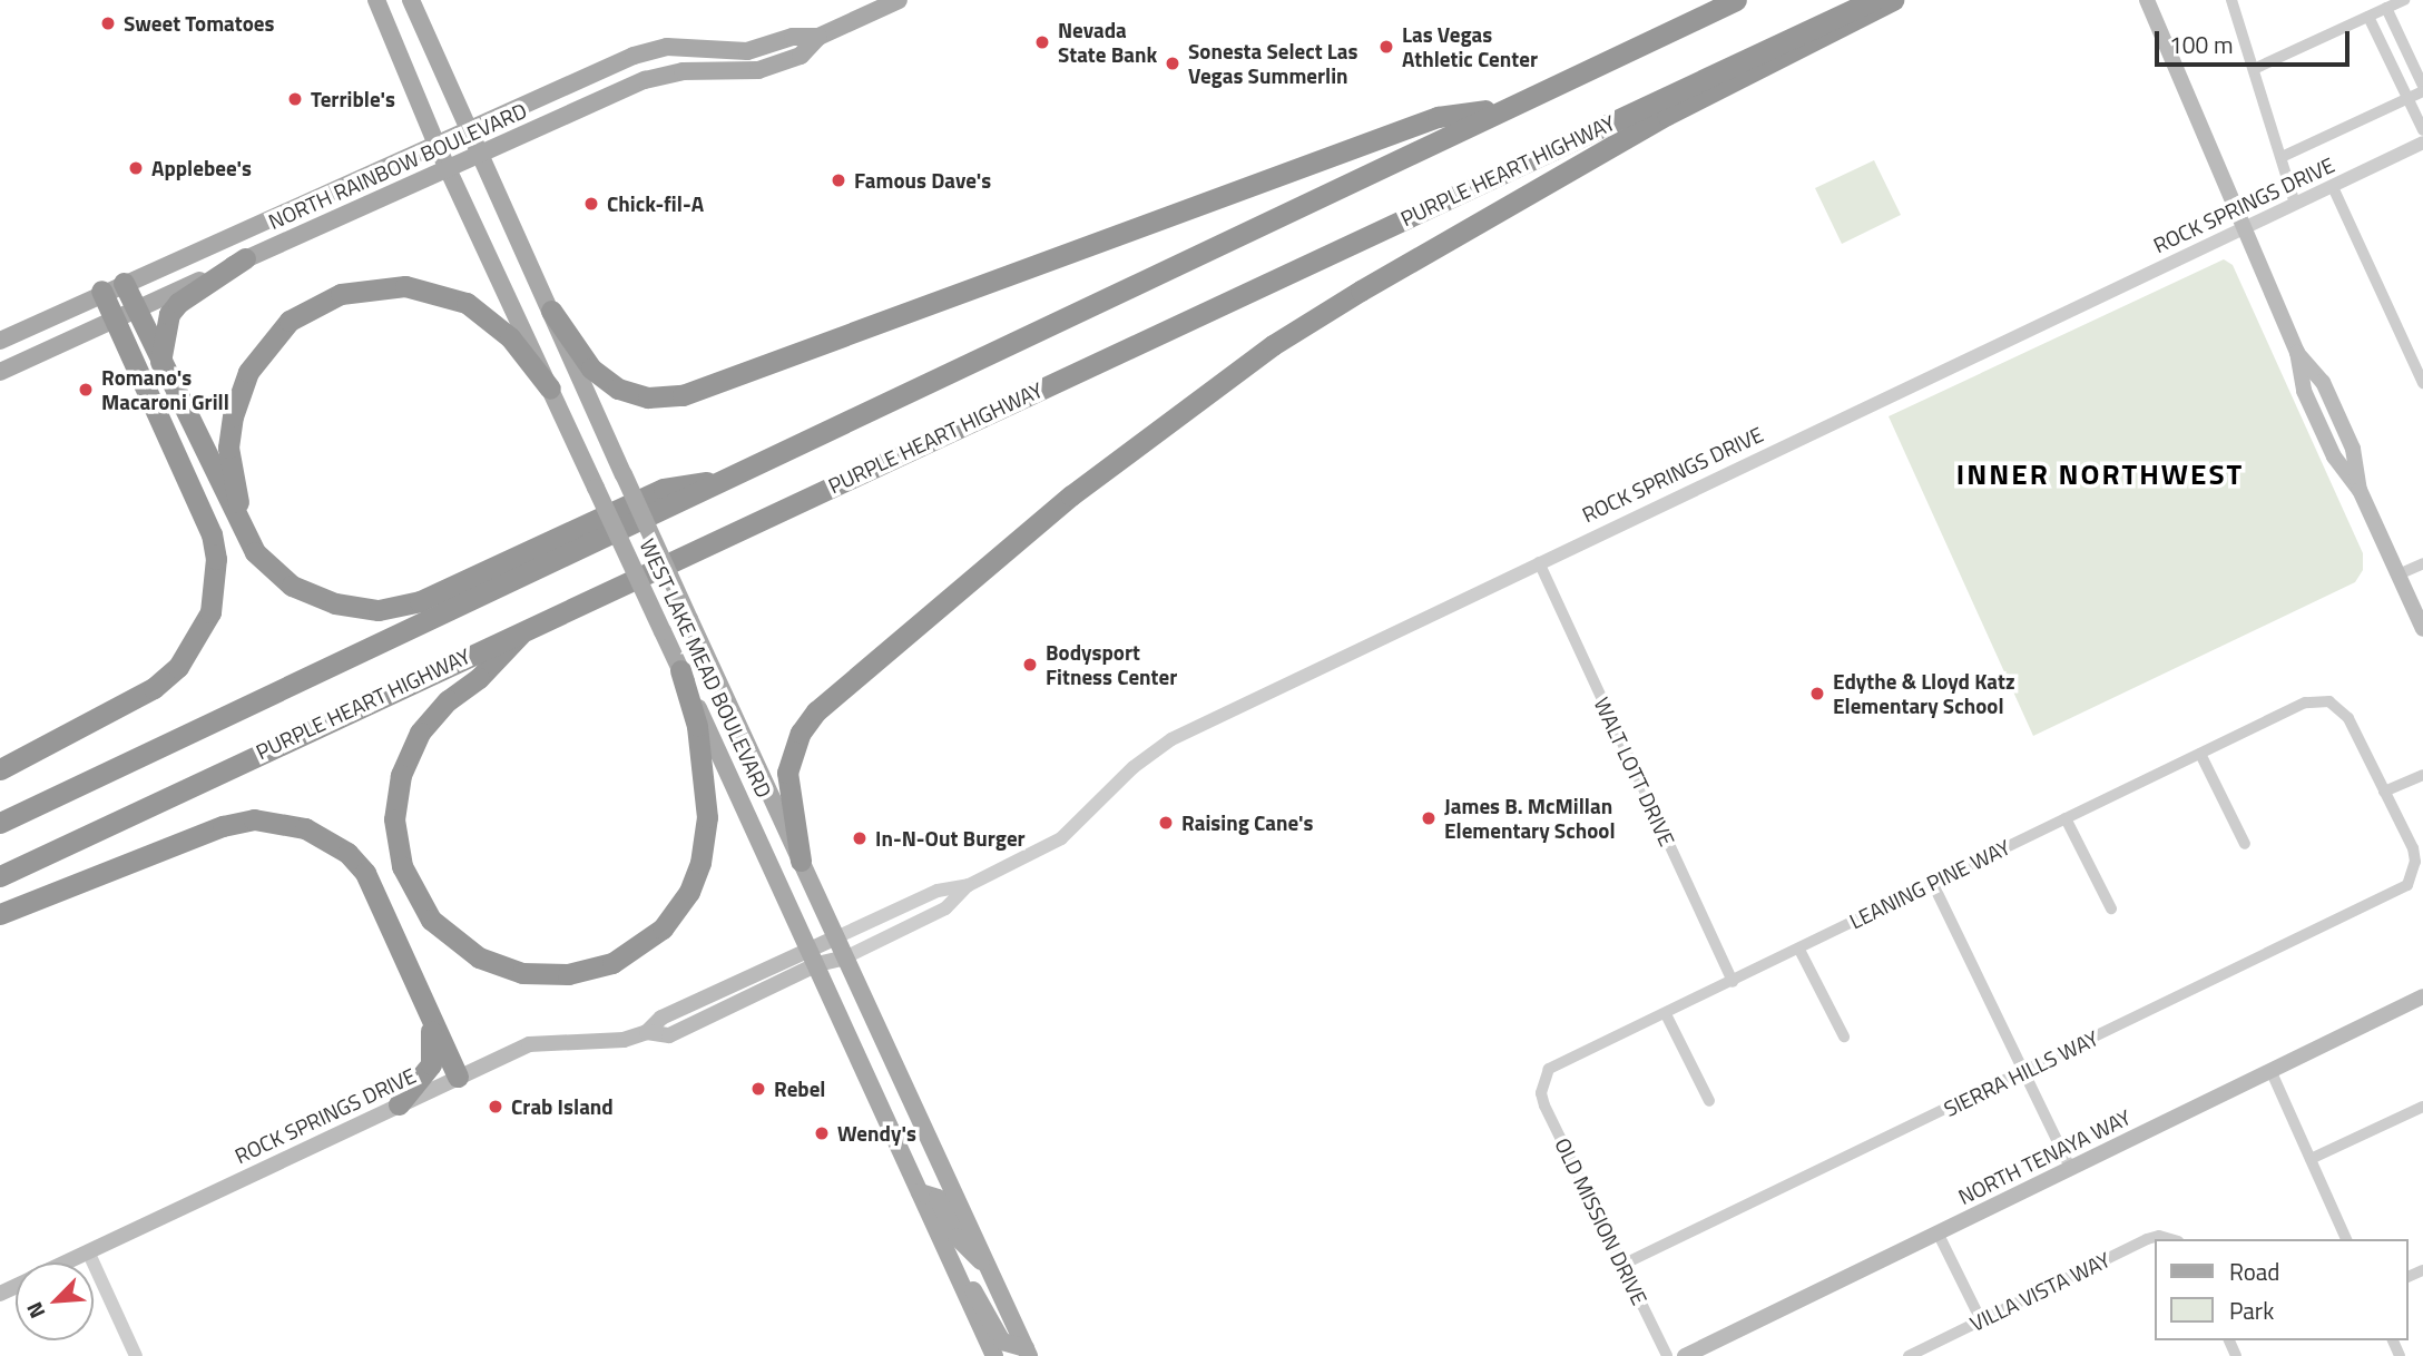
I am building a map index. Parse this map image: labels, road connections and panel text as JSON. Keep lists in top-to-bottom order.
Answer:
{
  "streets": {
    "highway": ["PURPLE HEART HIGHWAY"],
    "main road": [
      "NORTH RAINBOW BOULEVARD",
      "ROCK SPRINGS DRIVE",
      "WEST LAKE MEAD BOULEVARD",
      "NORTH TENAYA WAY"
    ],
    "street": [
      "WALT LOTT DRIVE",
      "LEANING PINE WAY",
      "SIERRA HILLS WAY",
      "OLD MISSION DRIVE",
      "VILLA VISTA WAY"
    ]
  },
  "crossings": [
    ["NORTH RAINBOW BOULEVARD", "WEST LAKE MEAD BOULEVARD"],
    ["ROCK SPRINGS DRIVE", "WEST LAKE MEAD BOULEVARD"],
    ["ROCK SPRINGS DRIVE", "WALT LOTT DRIVE"],
    ["WALT LOTT DRIVE", "LEANING PINE WAY"],
    ["LEANING PINE WAY", "SIERRA HILLS WAY"],
    ["LEANING PINE WAY", "OLD MISSION DRIVE"],
    ["SIERRA HILLS WAY", "OLD MISSION DRIVE"]
  ],
  "districts": ["INNER NORTHWEST"],
  "places": [
    "Sweet Tomatoes",
    "Nevada State Bank",
    "Las Vegas Athletic Center",
    "Sonesta Select Las Vegas Summerlin",
    "Terrible's",
    "Applebee's",
    "Famous Dave's",
    "Chick-fil-A",
    "Romano's Macaroni Grill",
    "Bodysport Fitness Center",
    "Edythe & Lloyd Katz Elementary School",
    "James B. McMillan Elementary School",
    "Raising Cane's",
    "In-N-Out Burger",
    "Rebel",
    "Crab Island",
    "Wendy's"
  ],
  "legend": ["Road", "Park"],
  "scale_bar": "100 m",
  "north": "bottom left"
}
